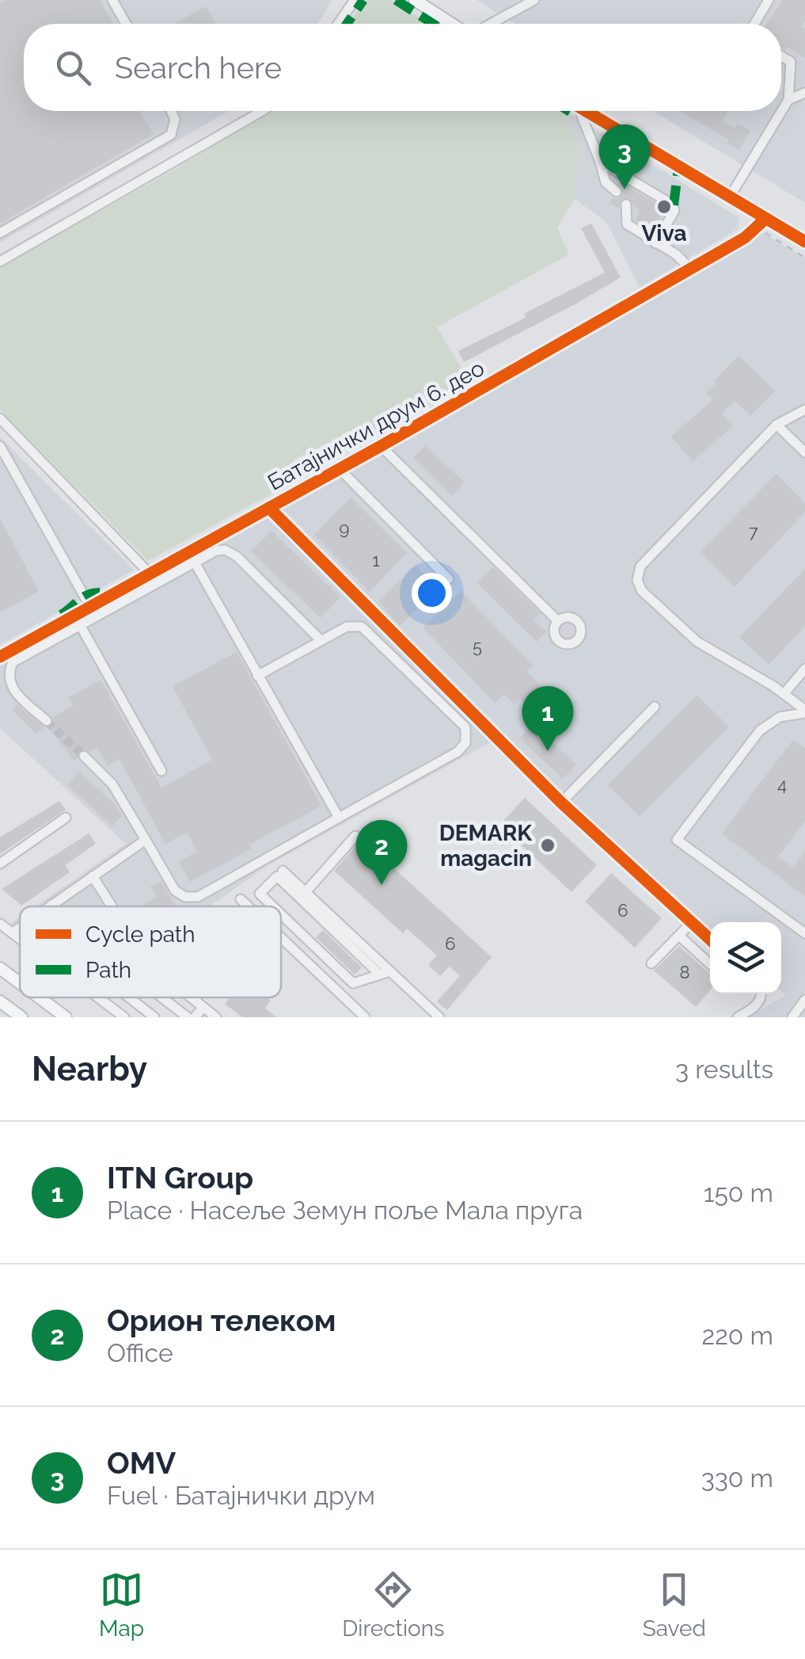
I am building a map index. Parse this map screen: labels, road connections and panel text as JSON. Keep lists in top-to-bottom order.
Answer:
{
  "streets": {
    "street": ["Батајнички друм 6. део"]
  },
  "places": ["Viva", "DEMARK magacin"],
  "house_numbers": [
    "9",
    "7",
    "1",
    "5",
    "4",
    "6",
    "6",
    "8"
  ],
  "legend": ["Cycle path", "Path"],
  "page": {
    "search": "Search here",
    "pins": ["3", "1", "2"],
    "heading": ["Nearby", "3 results"],
    "list": [
      {
        "mark": "1",
        "name": "ITN Group",
        "note": "Place · Насеље Земун поље Мала пруга",
        "value": "150 m"
      },
      {
        "mark": "2",
        "name": "Орион телеком",
        "note": "Office",
        "value": "220 m"
      },
      {
        "mark": "3",
        "name": "OMV",
        "note": "Fuel · Батајнички друм",
        "value": "330 m"
      }
    ],
    "nav": ["Map", "Directions", "Saved"]
  }
}
